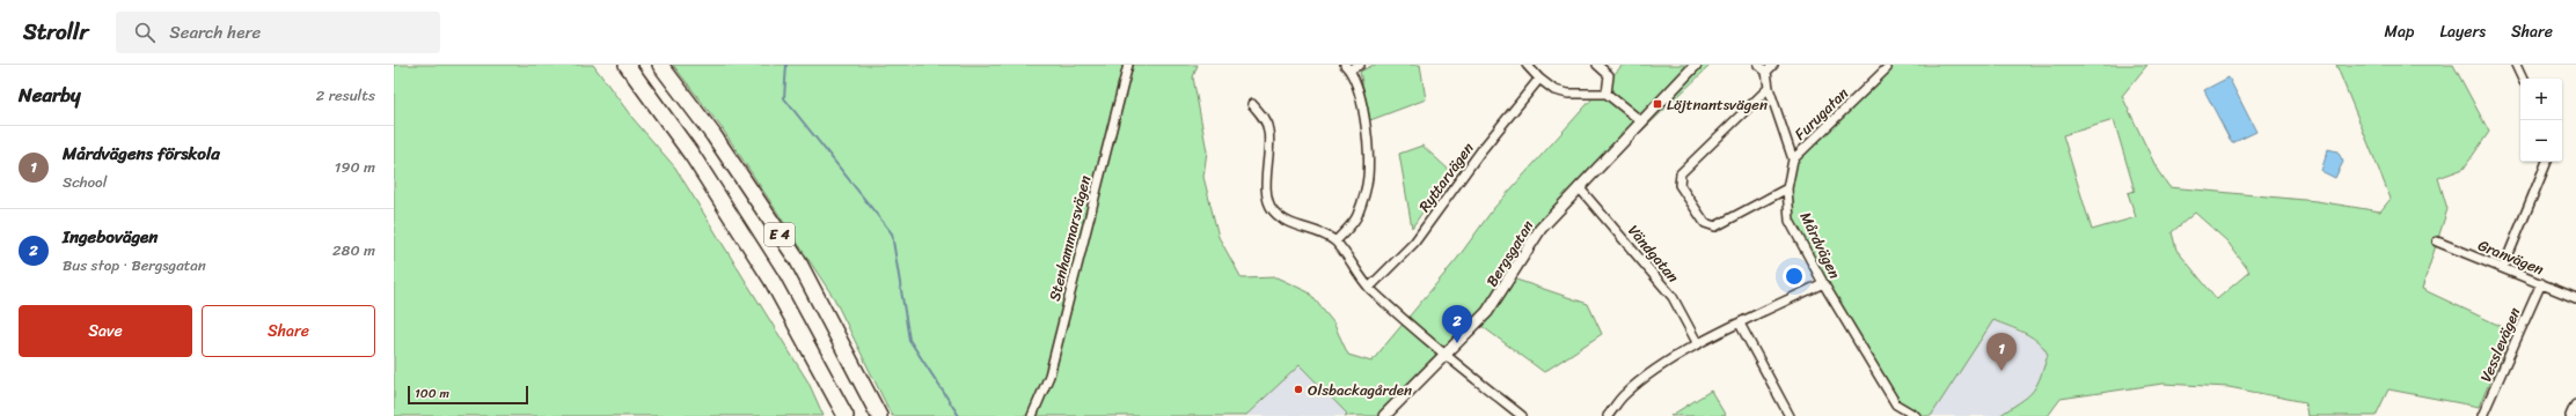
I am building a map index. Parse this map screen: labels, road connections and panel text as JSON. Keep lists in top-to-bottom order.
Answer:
{
  "streets": {
    "highway": ["E 4"],
    "street": [
      "Furugatan",
      "Ryttarvägen",
      "Stenhammarsvägen",
      "Mårdvägen",
      "Bergsgatan",
      "Vändgatan",
      "Granvägen",
      "Vesslevägen"
    ]
  },
  "crossings": [
    ["Furugatan", "Mårdvägen"],
    ["Bergsgatan", "Vändgatan"],
    ["Granvägen", "Vesslevägen"]
  ],
  "places": {
    "transit": ["Löjtnantsvägen"],
    "other": ["Olsbackagården"]
  },
  "scale_bar": "100 m",
  "page": {
    "header": "Strollr",
    "search": "Search here",
    "nav": ["Map", "Layers", "Share"],
    "heading": ["Nearby", "2 results"],
    "map_buttons": ["+", "−"],
    "list": [
      {
        "mark": "1",
        "name": "Mårdvägens förskola",
        "note": "School",
        "value": "190 m"
      },
      {
        "mark": "2",
        "name": "Ingebovägen",
        "note": "Bus stop · Bergsgatan",
        "value": "280 m"
      }
    ],
    "buttons": ["Save", "Share"],
    "pins": ["2", "1"],
    "scale": "100 m"
  }
}
